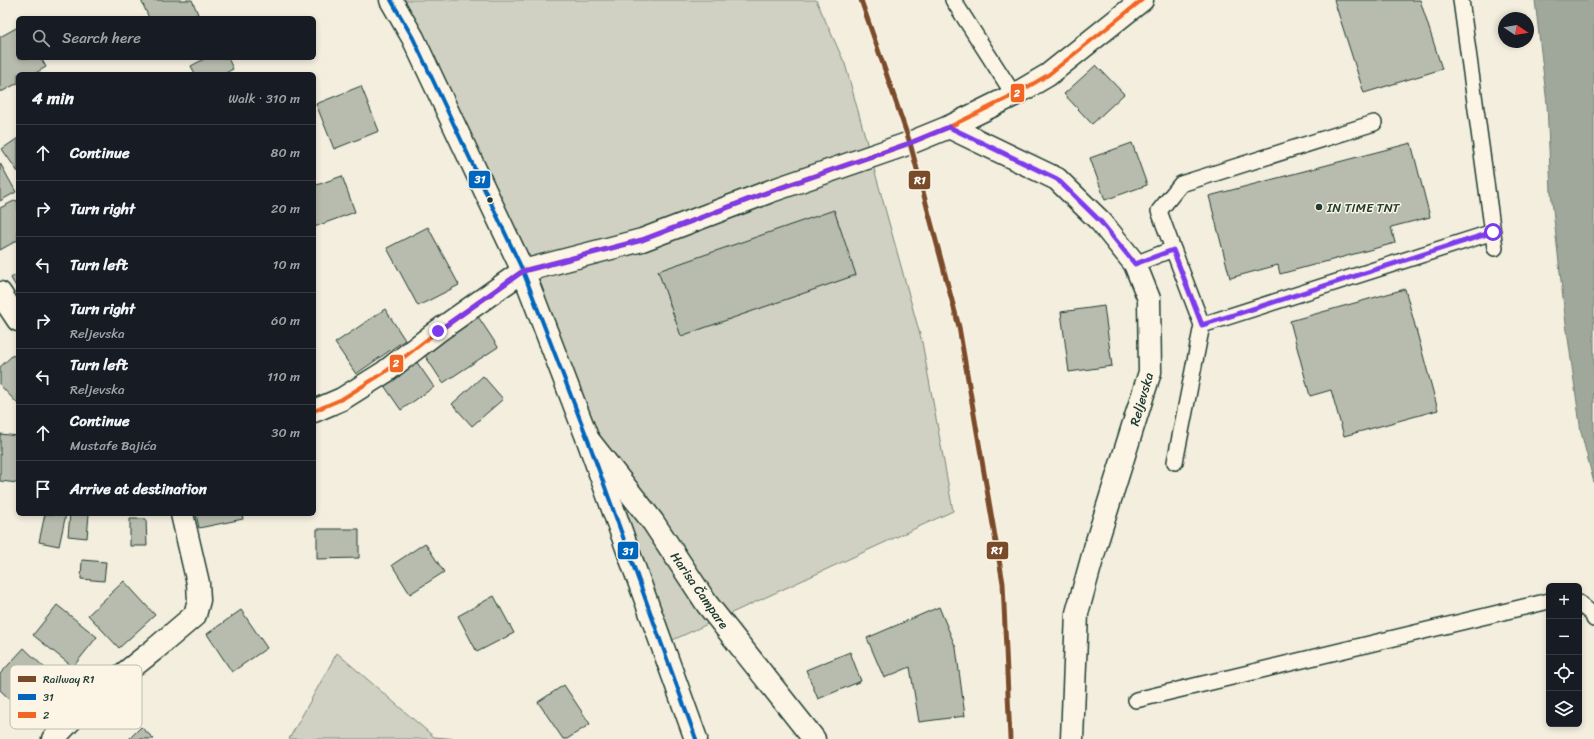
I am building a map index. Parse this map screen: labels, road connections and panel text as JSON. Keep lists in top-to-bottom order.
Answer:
{
  "streets": {
    "street": ["Reljevska", "Harisa Čampare"]
  },
  "places": ["IN TIME TNT"],
  "lines": ["rail line R1", "transit line 31", "transit line 2"],
  "legend": ["Railway R1", "31", "2"],
  "north": "right",
  "page": {
    "search": "Search here",
    "heading": ["4 min", "Walk · 310 m"],
    "list": [
      ["Continue", "80 m"],
      ["Turn right", "20 m"],
      ["Turn left", "10 m"],
      ["Turn right", "Reljevska", "60 m"],
      ["Turn left", "Reljevska", "110 m"],
      ["Continue", "Mustafe Bajića", "30 m"],
      "Arrive at destination"
    ],
    "map_buttons": ["+", "−"]
  }
}
